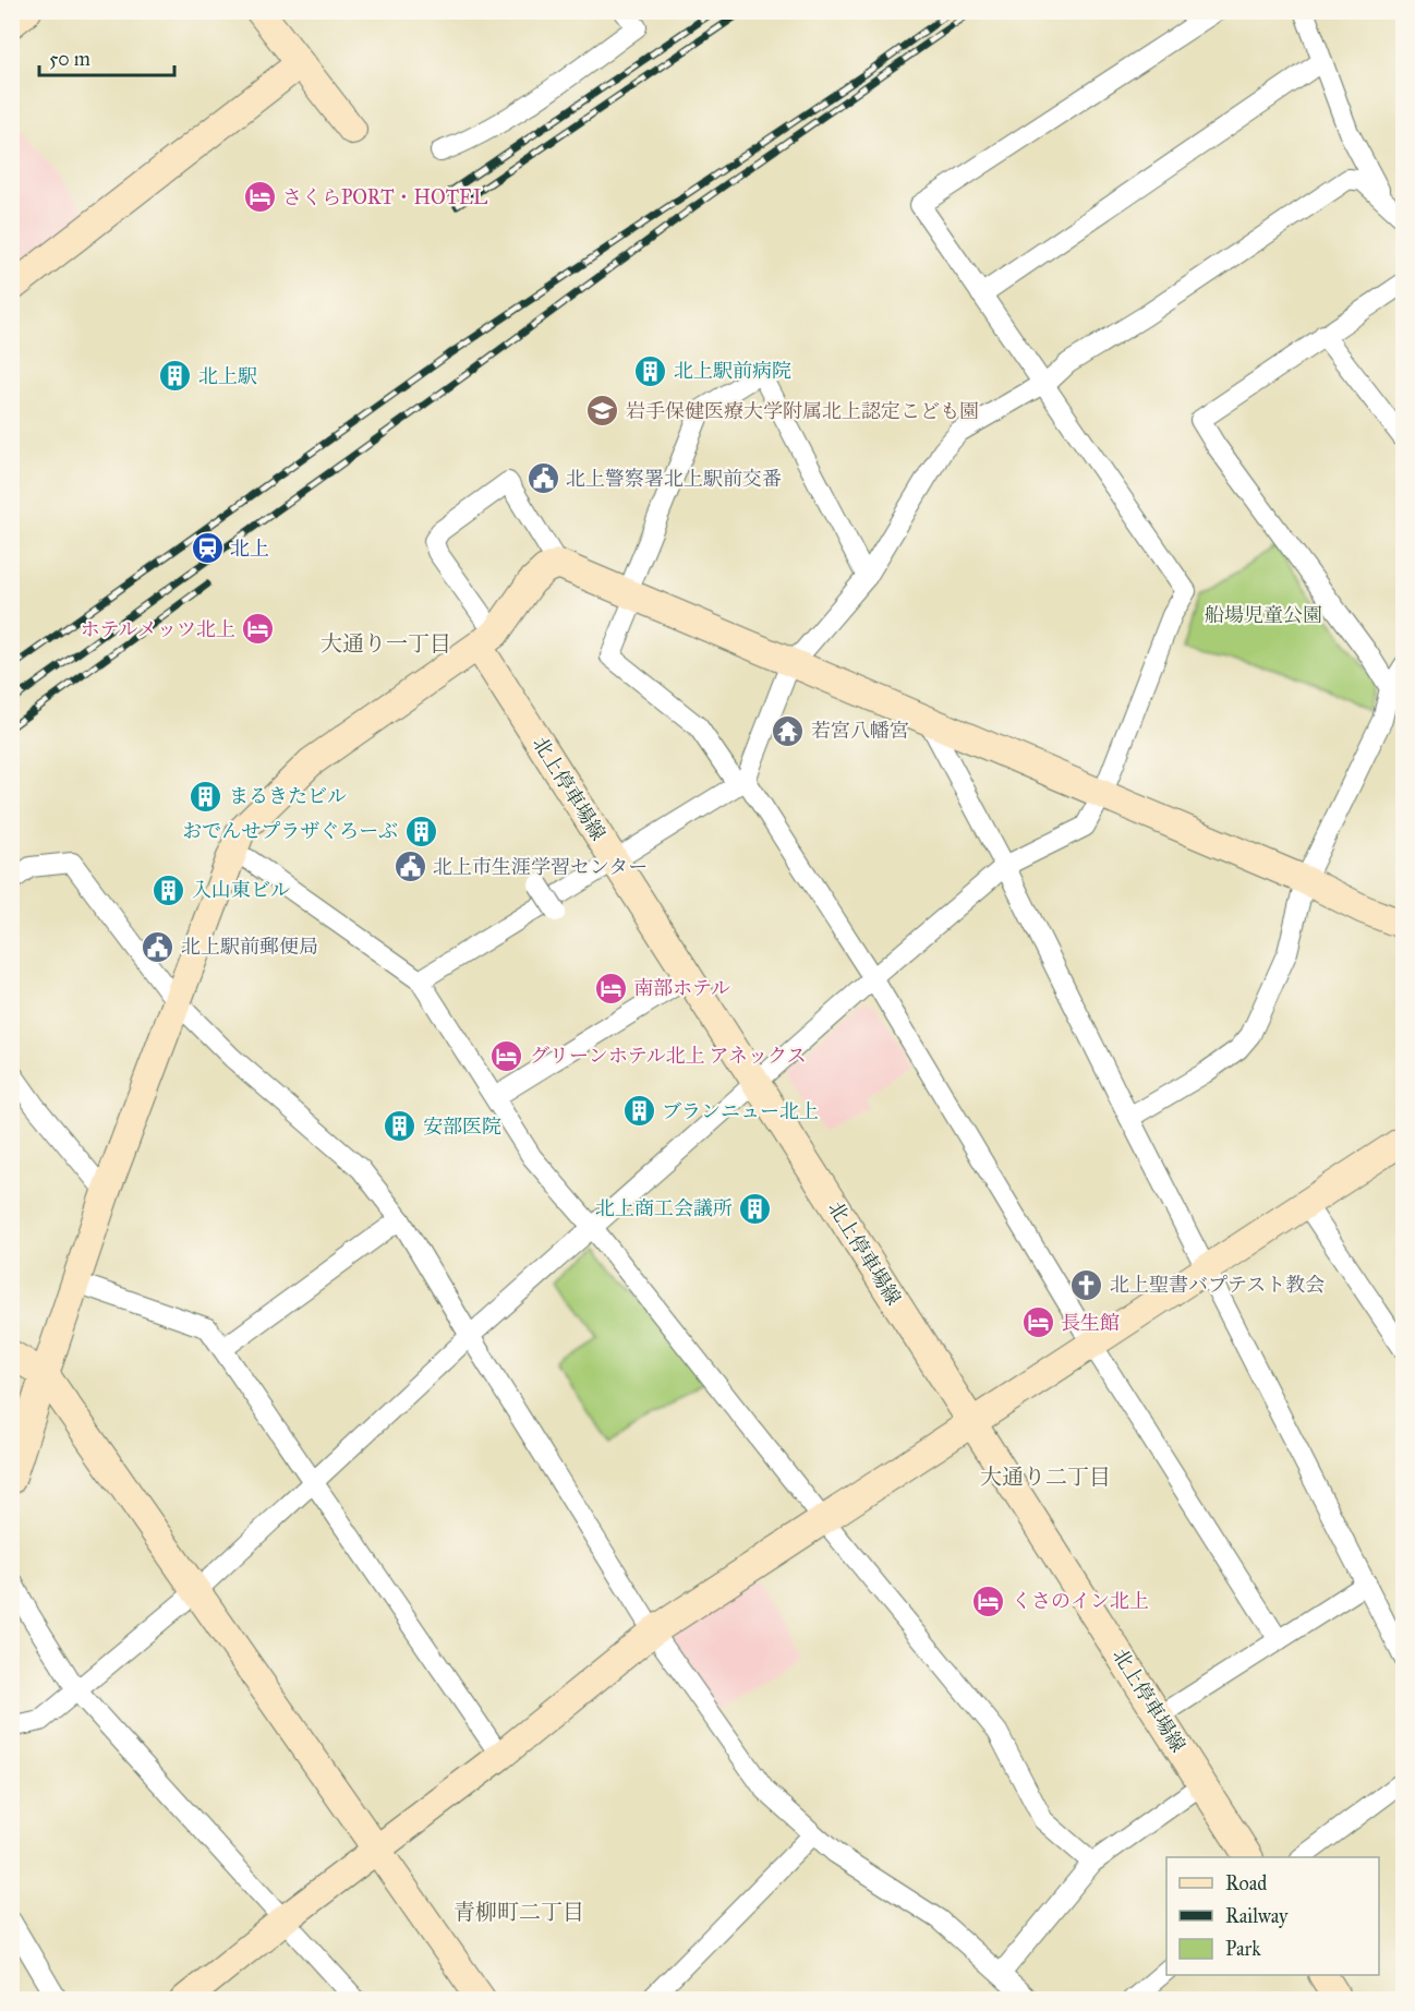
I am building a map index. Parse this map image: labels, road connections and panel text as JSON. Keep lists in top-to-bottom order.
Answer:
{
  "streets": {
    "street": ["北上停車場線"]
  },
  "districts": ["大通り一丁目", "大通り二丁目", "青柳町二丁目"],
  "parks": ["船場児童公園"],
  "places": {
    "hotel": [
      "さくらPORT・HOTEL",
      "ホテルメッツ北上",
      "南部ホテル",
      "グリーンホテル北上 アネックス",
      "長生館",
      "くさのイン北上"
    ],
    "building": [
      "北上駅前病院",
      "北上駅",
      "まるきたビル",
      "おでんせプラザぐろーぶ",
      "入山東ビル",
      "ブランニュー北上",
      "安部医院",
      "北上商工会議所"
    ],
    "school or university": ["岩手保健医療大学附属北上認定こども園"],
    "public building": ["北上警察署北上駅前交番", "北上市生涯学習センター", "北上駅前郵便局"],
    "station": ["北上"],
    "temple": ["若宮八幡宮"],
    "church": ["北上聖書バプテスト教会"]
  },
  "legend": ["Road", "Railway", "Park"],
  "scale_bar": "50 m"
}
